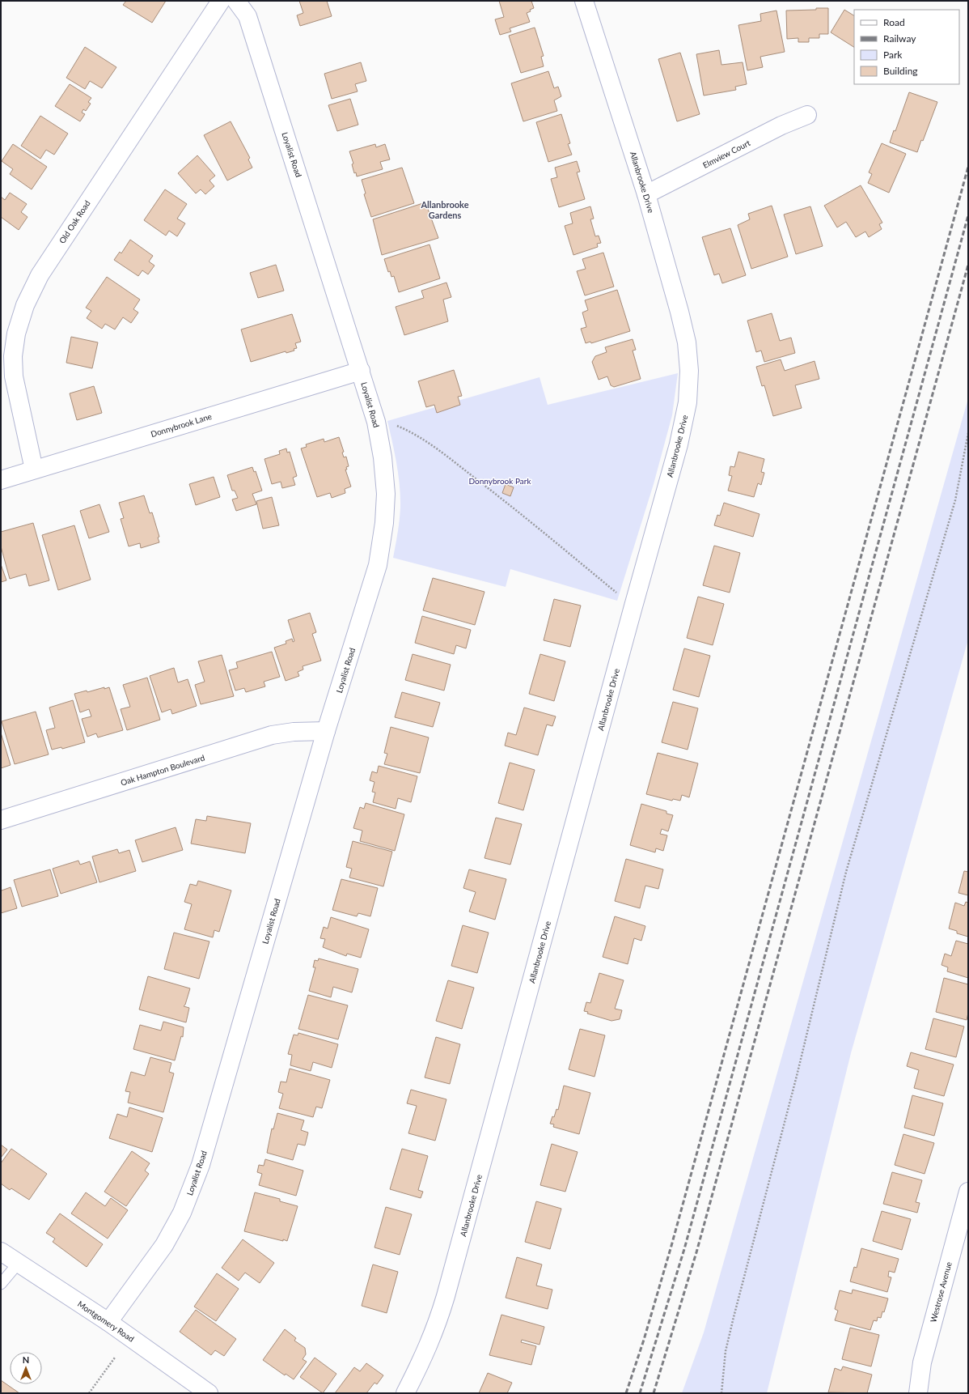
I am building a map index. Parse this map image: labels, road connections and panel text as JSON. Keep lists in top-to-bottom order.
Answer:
{
  "streets": {
    "street": [
      "Elmview Court",
      "Loyalist Road",
      "Allanbrooke Drive",
      "Old Oak Road",
      "Donnybrook Lane",
      "Oak Hampton Boulevard",
      "Westrose Avenue",
      "Montgomery Road"
    ]
  },
  "crossings": [
    ["Elmview Court", "Allanbrooke Drive"],
    ["Loyalist Road", "Donnybrook Lane"],
    ["Loyalist Road", "Oak Hampton Boulevard"],
    ["Loyalist Road", "Montgomery Road"],
    ["Old Oak Road", "Donnybrook Lane"]
  ],
  "districts": ["Allanbrooke Gardens"],
  "parks": ["Donnybrook Park"],
  "legend": [
    "Road",
    "Railway",
    "Park",
    "Building"
  ],
  "north": "top"
}
